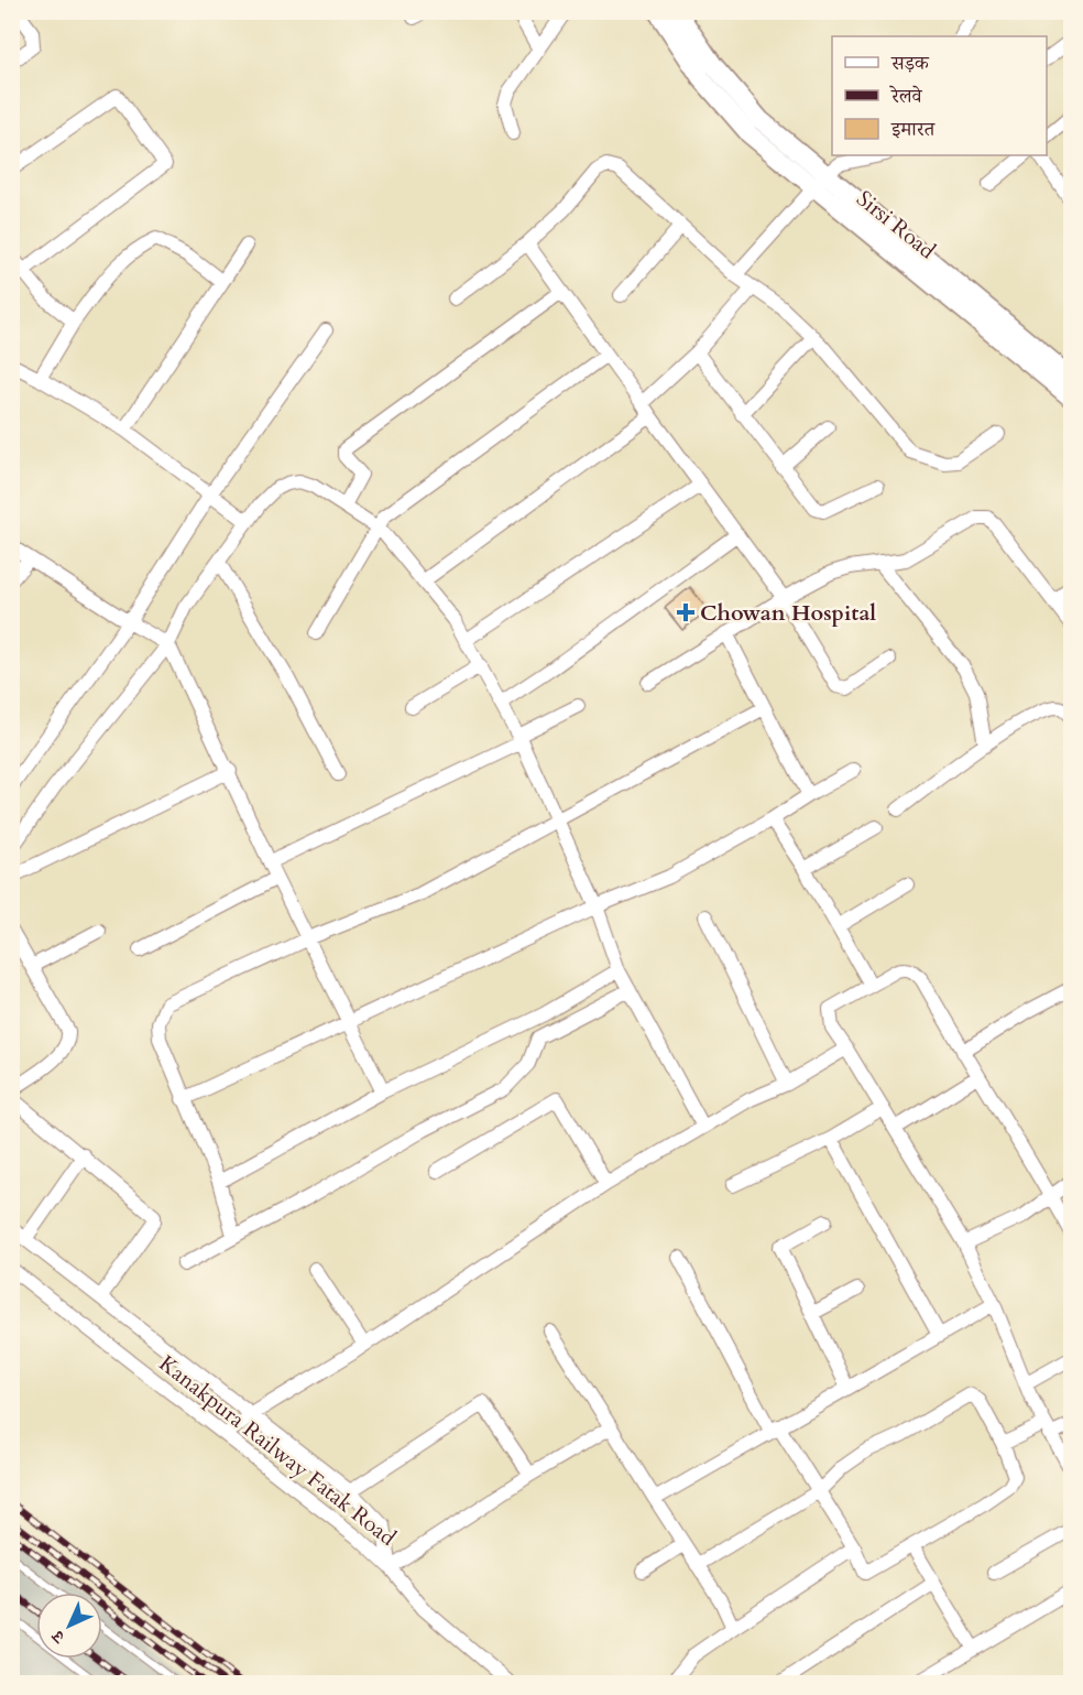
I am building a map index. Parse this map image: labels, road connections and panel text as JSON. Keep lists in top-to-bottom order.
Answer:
{
  "streets": {
    "main road": ["Sirsi Road"],
    "street": ["Kanakpura Railway Fatak Road"]
  },
  "places": {
    "health": ["Chowan Hospital"]
  },
  "legend": ["सड़क", "रेलवे", "इमारत"],
  "north": "bottom left"
}
